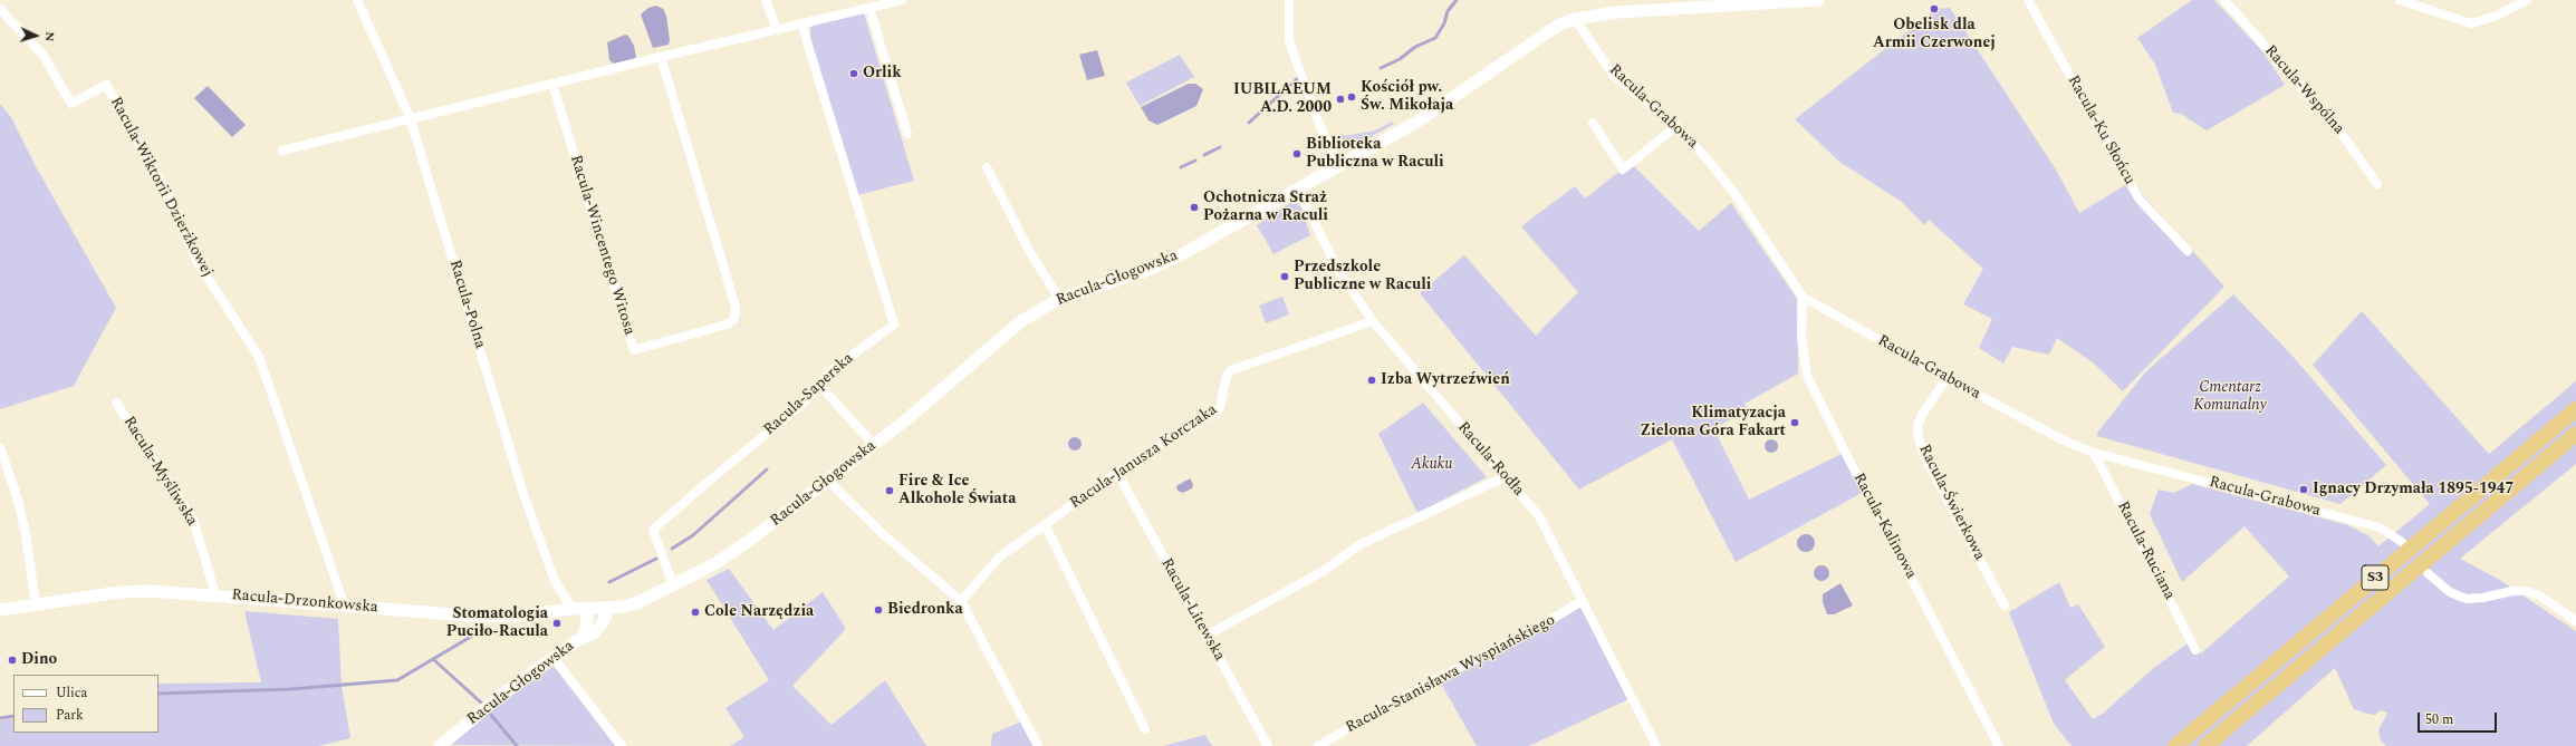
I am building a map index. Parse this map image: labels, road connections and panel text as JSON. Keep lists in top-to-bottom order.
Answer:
{
  "streets": {
    "highway": ["S3"],
    "street": [
      "Racula-Wspólna",
      "Racula-Grabowa",
      "Racula-Ku Słońcu",
      "Racula-Wiktorii Dzierżkowej",
      "Racula-Wincentego Witosa",
      "Racula-Głogowska",
      "Racula-Polna",
      "Racula-Saperska",
      "Racula-Janusza Korczaka",
      "Racula-Rodła",
      "Racula-Myśliwska",
      "Racula-Świerkowa",
      "Racula-Kalinowa",
      "Racula-Ruciana",
      "Racula-Drzonkowska",
      "Racula-Litewska",
      "Racula-Stanisława Wyspiańskiego"
    ]
  },
  "crossings": [
    ["Racula-Grabowa", "Racula-Głogowska"],
    ["Racula-Grabowa", "Racula-Świerkowa"],
    ["Racula-Grabowa", "Racula-Kalinowa"],
    ["Racula-Grabowa", "Racula-Ruciana"],
    ["Racula-Wiktorii Dzierżkowej", "Racula-Drzonkowska"],
    ["Racula-Głogowska", "Racula-Saperska"],
    ["Racula-Głogowska", "Racula-Rodła"],
    ["Racula-Głogowska", "Racula-Drzonkowska"],
    ["Racula-Polna", "Racula-Drzonkowska"],
    ["Racula-Janusza Korczaka", "Racula-Rodła"],
    ["Racula-Janusza Korczaka", "Racula-Litewska"],
    ["Racula-Rodła", "Racula-Stanisława Wyspiańskiego"],
    ["Racula-Myśliwska", "Racula-Drzonkowska"]
  ],
  "parks": ["Cmentarz Komunalny", "Akuku"],
  "places": [
    "Obelisk dla Armii Czerwonej",
    "Orlik",
    "Kościół pw. Św. Mikołaja",
    "IUBILAEUM A.D. 2000",
    "Biblioteka Publiczna w Raculi",
    "Ochotnicza Straż Pożarna w Raculi",
    "Przedszkole Publiczne w Raculi",
    "Izba Wytrzeźwień",
    "Klimatyzacja Zielona Góra Fakart",
    "Ignacy Drzymała 1895-1947",
    "Fire & Ice Alkohole Świata",
    "Biedronka",
    "Cole Narzędzia",
    "Stomatologia Puciło-Racula",
    "Dino"
  ],
  "legend": ["Ulica", "Park"],
  "scale_bar": "50 m",
  "north": "right"
}
